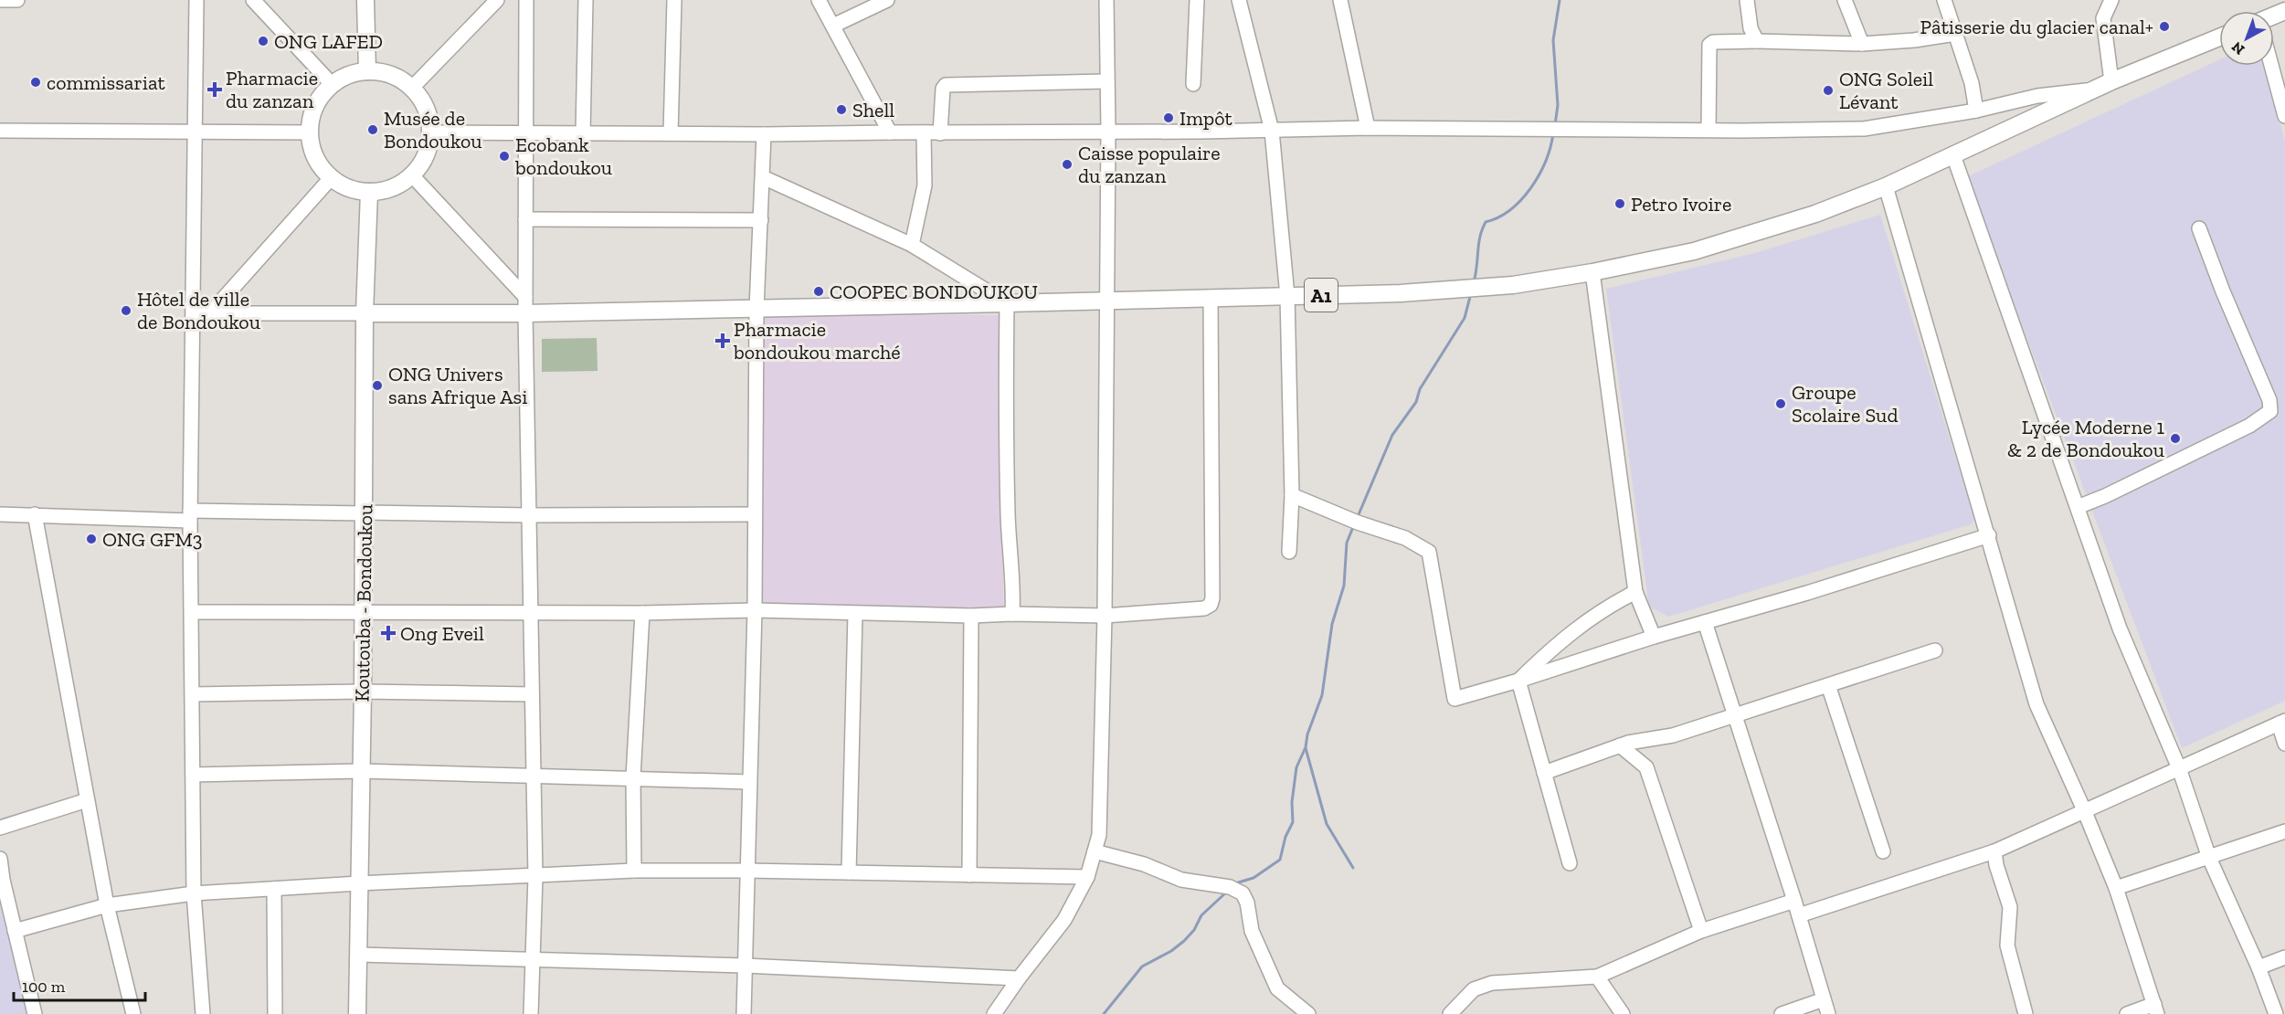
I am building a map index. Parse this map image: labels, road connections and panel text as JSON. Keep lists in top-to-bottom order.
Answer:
{
  "streets": {
    "main road": ["A1", "Koutouba - Bondoukou"]
  },
  "crossings": [
    ["A1", "Koutouba - Bondoukou"]
  ],
  "places": {
    "other": [
      "Pâtisserie du glacier canal+",
      "ONG LAFED",
      "commissariat",
      "ONG Soleil Lévant",
      "Shell",
      "Impôt",
      "Musée de Bondoukou",
      "Ecobank bondoukou",
      "Caisse populaire du zanzan",
      "Petro Ivoire",
      "COOPEC BONDOUKOU",
      "Hôtel de ville de Bondoukou",
      "ONG Univers sans Afrique Asi",
      "Groupe Scolaire Sud",
      "Lycée Moderne 1 & 2 de Bondoukou",
      "ONG GFM3"
    ],
    "health": ["Pharmacie du zanzan", "Pharmacie bondoukou marché", "Ong Eveil"]
  },
  "scale_bar": "100 m",
  "north": "bottom left"
}
